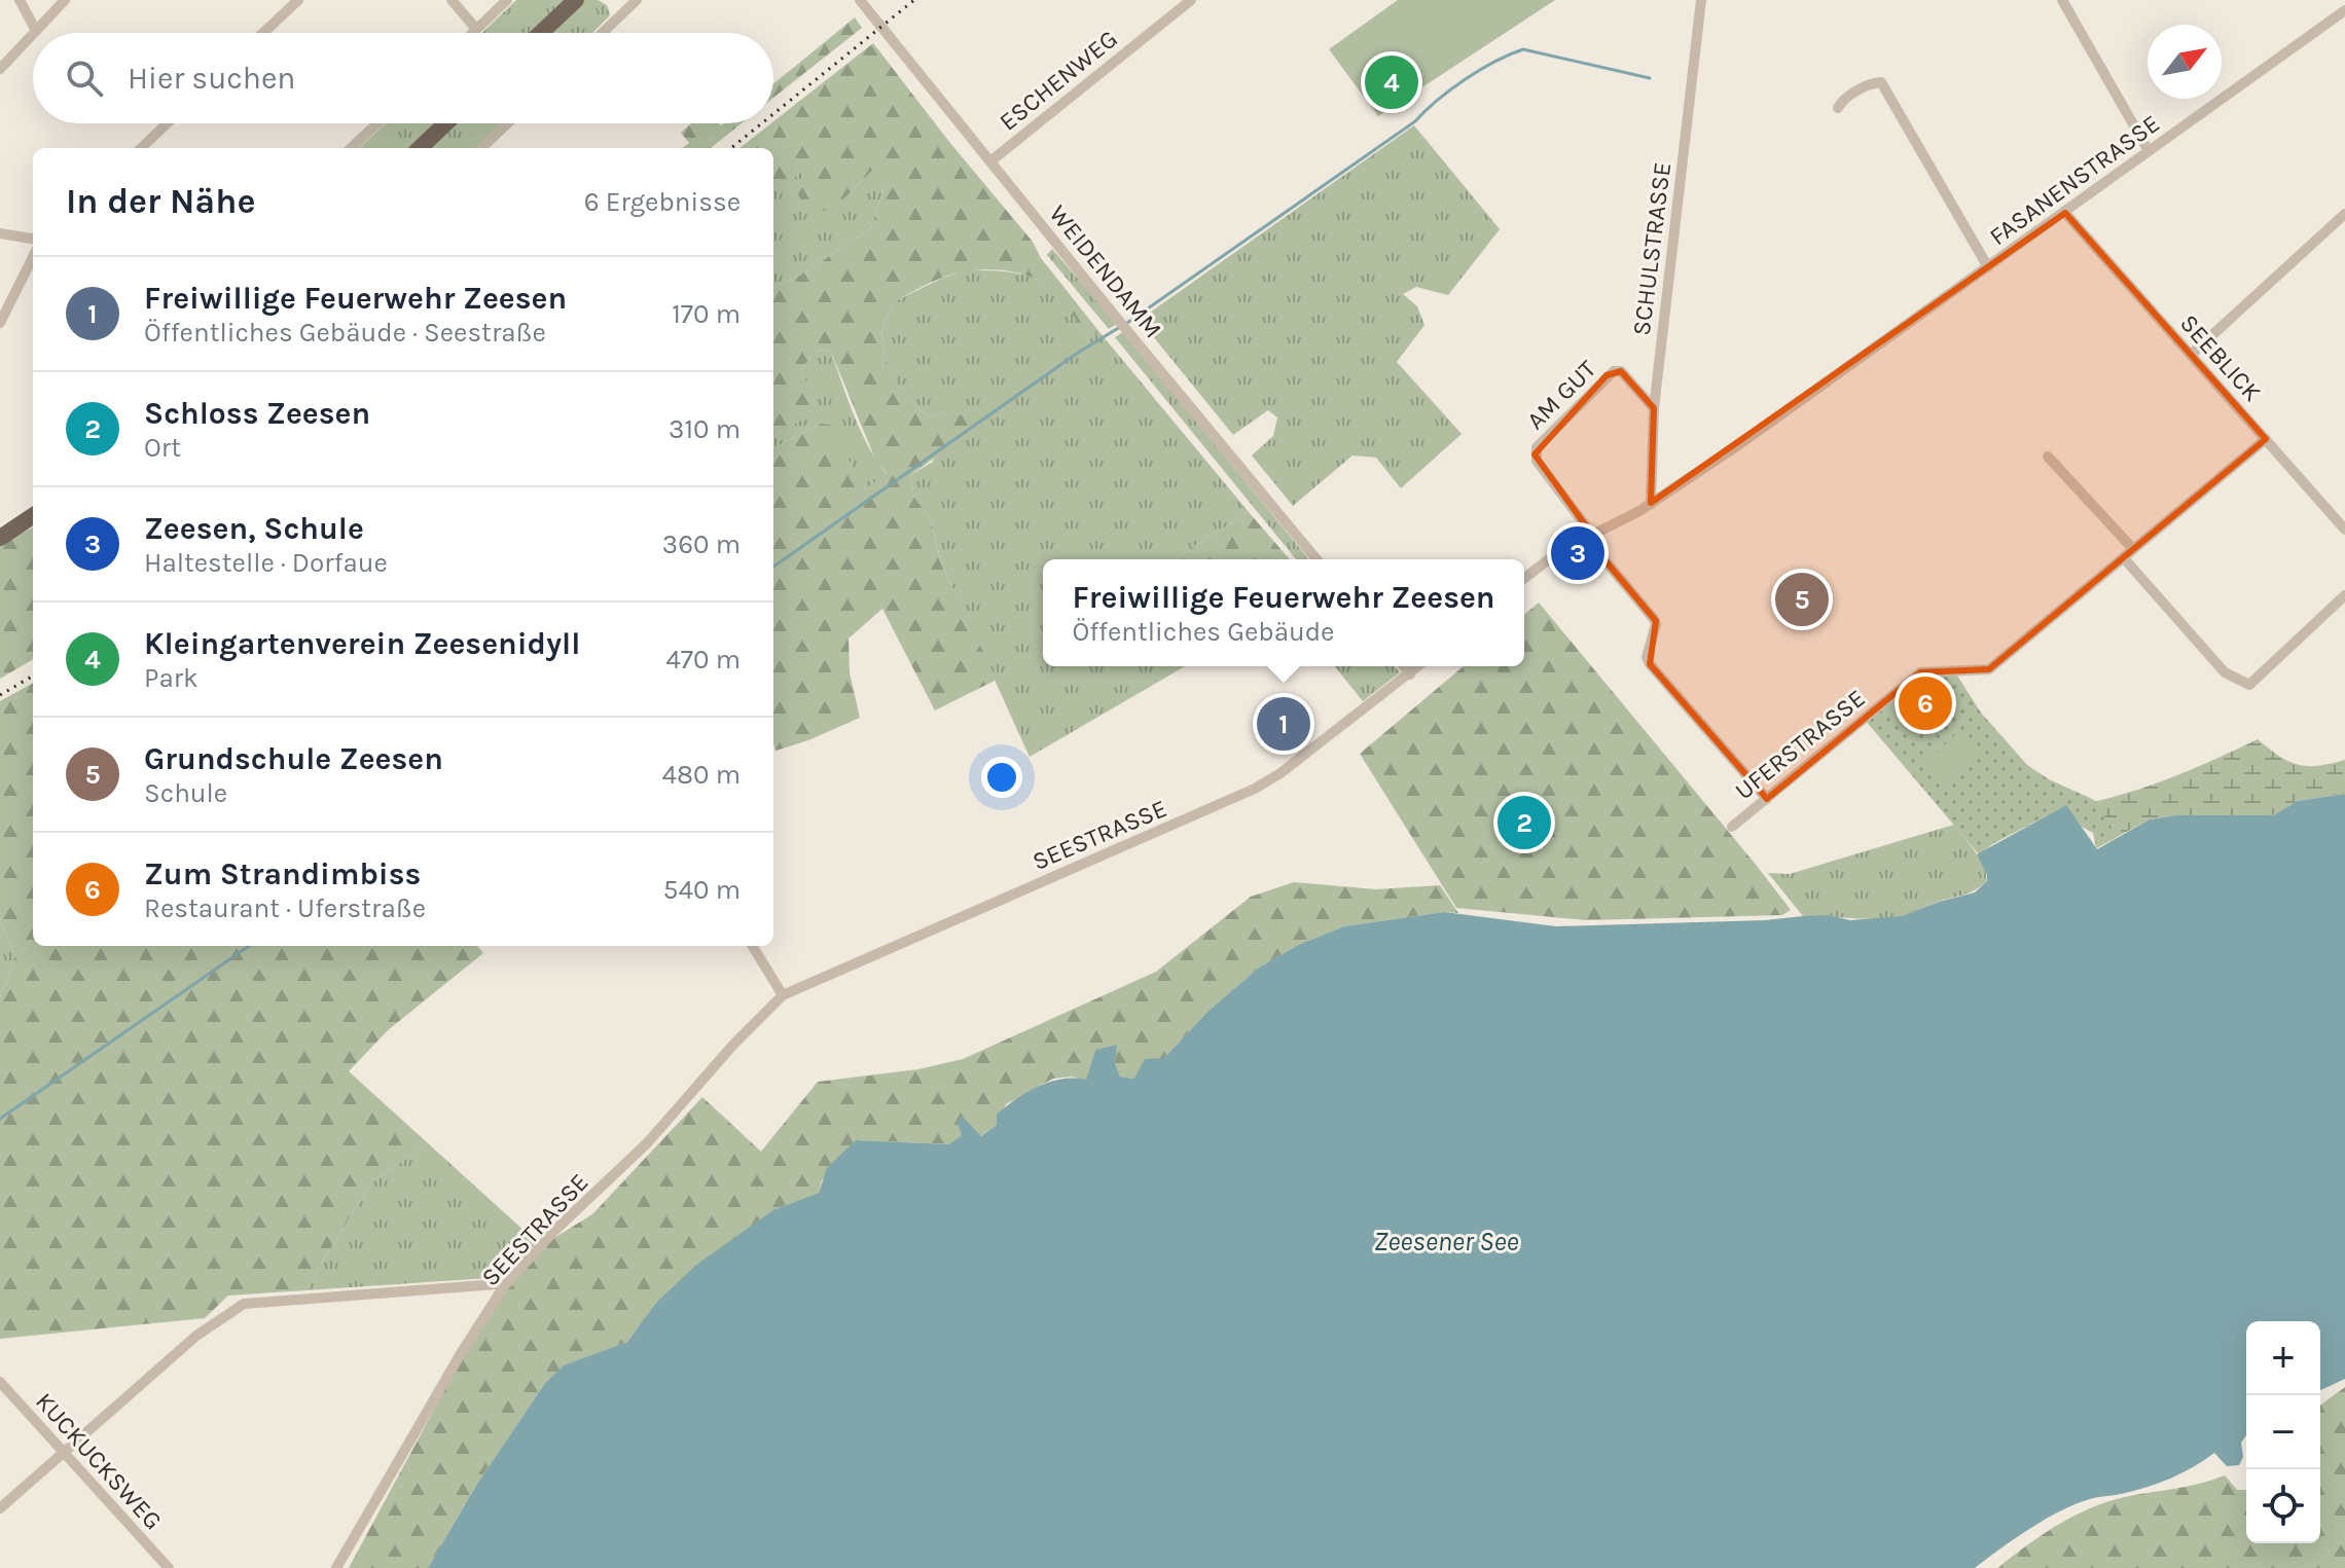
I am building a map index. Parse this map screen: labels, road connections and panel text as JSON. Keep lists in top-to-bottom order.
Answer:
{
  "streets": {
    "street": [
      "ESCHENWEG",
      "FASANENSTRASSE",
      "SCHULSTRASSE",
      "WEIDENDAMM",
      "SEEBLICK",
      "AM GUT",
      "UFERSTRASSE",
      "SEESTRASSE",
      "KUCKUCKSWEG"
    ]
  },
  "crossings": [
    ["ESCHENWEG", "WEIDENDAMM"],
    ["FASANENSTRASSE", "SCHULSTRASSE"],
    ["FASANENSTRASSE", "SEEBLICK"],
    ["FASANENSTRASSE", "AM GUT"],
    ["SCHULSTRASSE", "AM GUT"],
    ["SEEBLICK", "UFERSTRASSE"]
  ],
  "water": ["Zeesener See"],
  "north": "top right",
  "page": {
    "search": "Hier suchen",
    "pins": [
      "4",
      "3",
      "5",
      "6",
      "1",
      "2"
    ],
    "heading": ["In der Nähe", "6 Ergebnisse"],
    "list": [
      {
        "mark": "1",
        "name": "Freiwillige Feuerwehr Zeesen",
        "note": "Öffentliches Gebäude · Seestraße",
        "value": "170 m"
      },
      {
        "mark": "2",
        "name": "Schloss Zeesen",
        "note": "Ort",
        "value": "310 m"
      },
      {
        "mark": "3",
        "name": "Zeesen, Schule",
        "note": "Haltestelle · Dorfaue",
        "value": "360 m"
      },
      {
        "mark": "4",
        "name": "Kleingartenverein Zeesenidyll",
        "note": "Park",
        "value": "470 m"
      },
      {
        "mark": "5",
        "name": "Grundschule Zeesen",
        "note": "Schule",
        "value": "480 m"
      },
      {
        "mark": "6",
        "name": "Zum Strandimbiss",
        "note": "Restaurant · Uferstraße",
        "value": "540 m"
      }
    ],
    "popup": ["Freiwillige Feuerwehr Zeesen", "Öffentliches Gebäude"],
    "map_buttons": ["+", "−"]
  }
}
